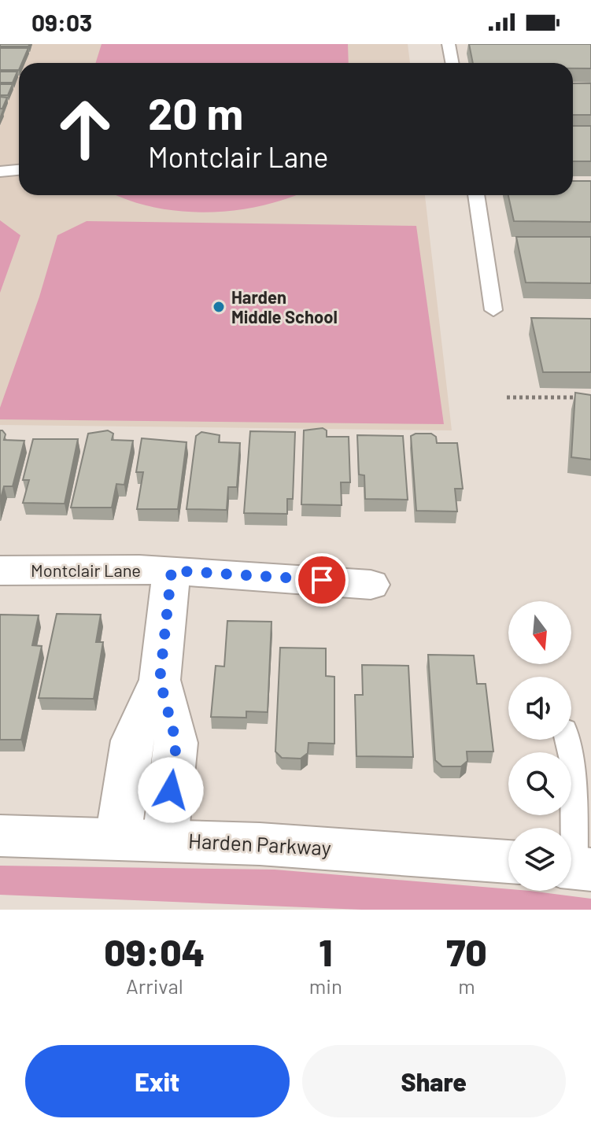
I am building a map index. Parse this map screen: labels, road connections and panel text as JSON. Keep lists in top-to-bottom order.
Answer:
{
  "streets": {
    "street": ["Montclair Lane", "Harden Parkway"]
  },
  "places": ["Harden Middle School"],
  "north": "bottom",
  "page": {
    "status": "09:03",
    "turn": ["20 m", "Montclair Lane"],
    "eta": [
      "09:04",
      "Arrival",
      "1",
      "min",
      "70",
      "m"
    ],
    "buttons": ["Exit", "Share"]
  }
}
